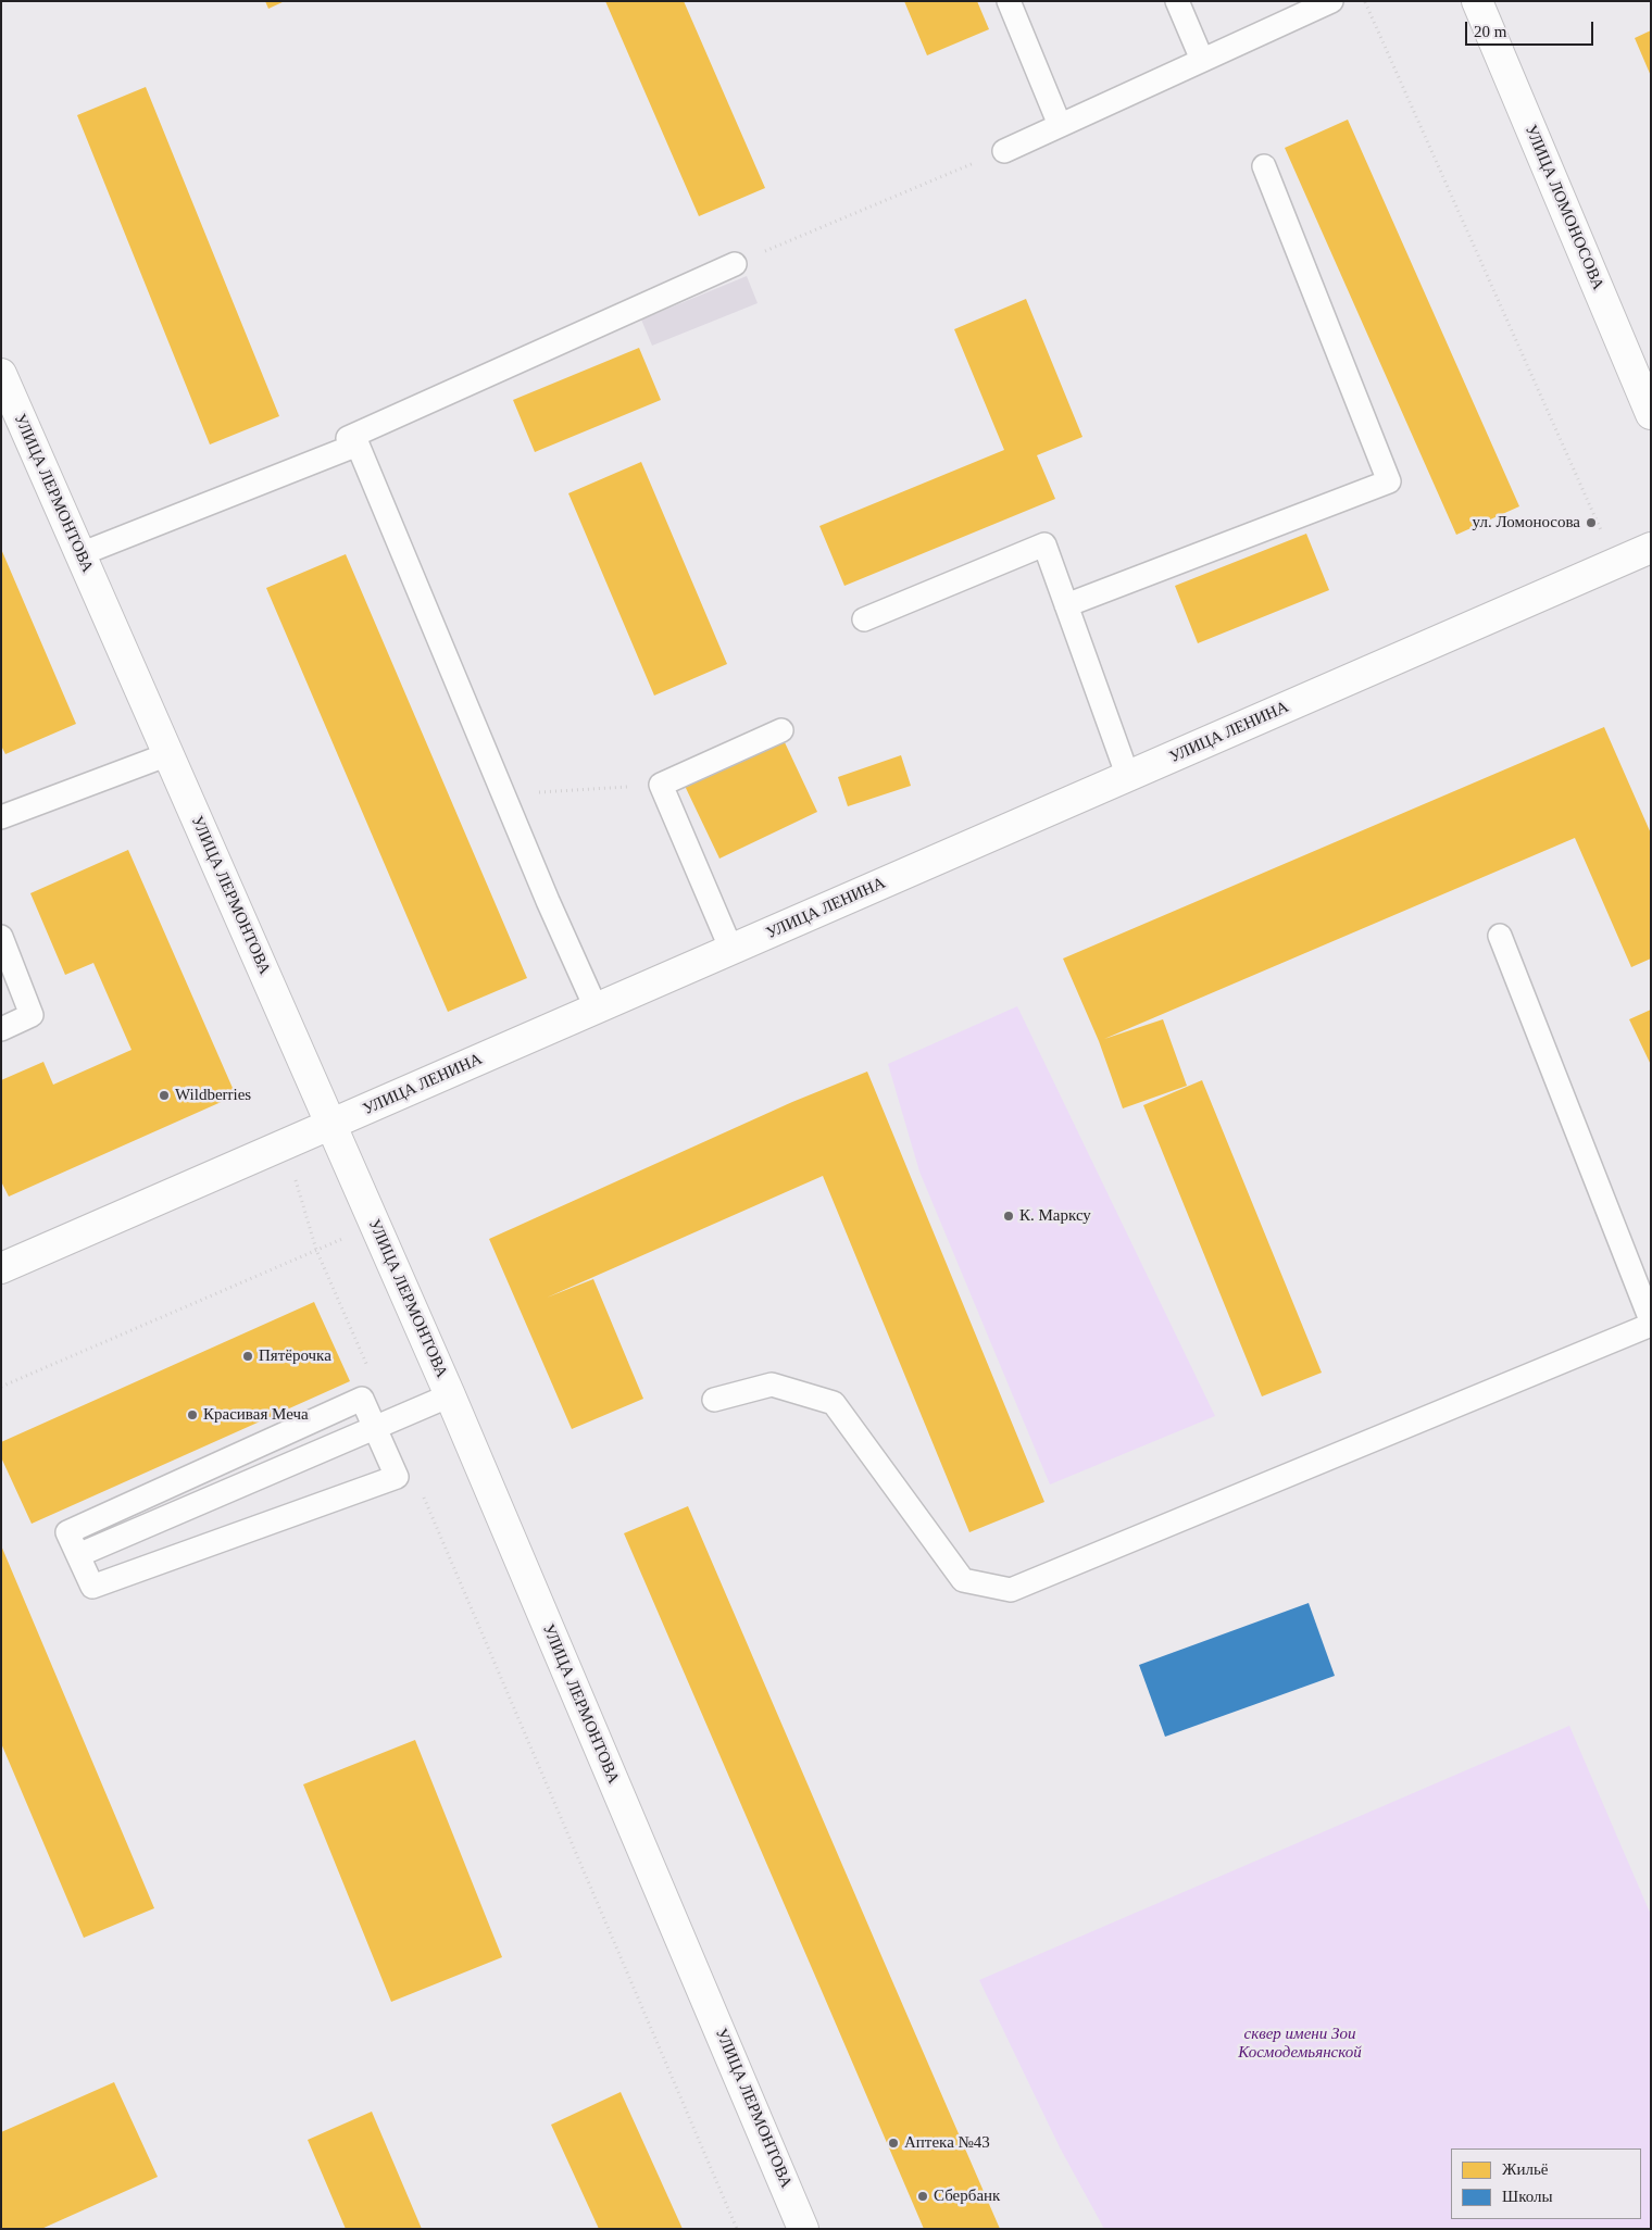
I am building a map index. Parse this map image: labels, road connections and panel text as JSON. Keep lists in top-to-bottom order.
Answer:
{
  "streets": {
    "street": ["УЛИЦА ЛОМОНОСОВА", "УЛИЦА ЛЕРМОНТОВА", "УЛИЦА ЛЕНИНА"]
  },
  "crossings": [
    ["УЛИЦА ЛЕРМОНТОВА", "УЛИЦА ЛЕНИНА"]
  ],
  "parks": ["сквер имени Зои Космодемьянской"],
  "places": [
    "ул. Ломоносова",
    "Wildberries",
    "К. Марксу",
    "Пятёрочка",
    "Красивая Меча",
    "Аптека №43",
    "Сбербанк"
  ],
  "legend": ["Жильё", "Школы"],
  "scale_bar": "20 m"
}
